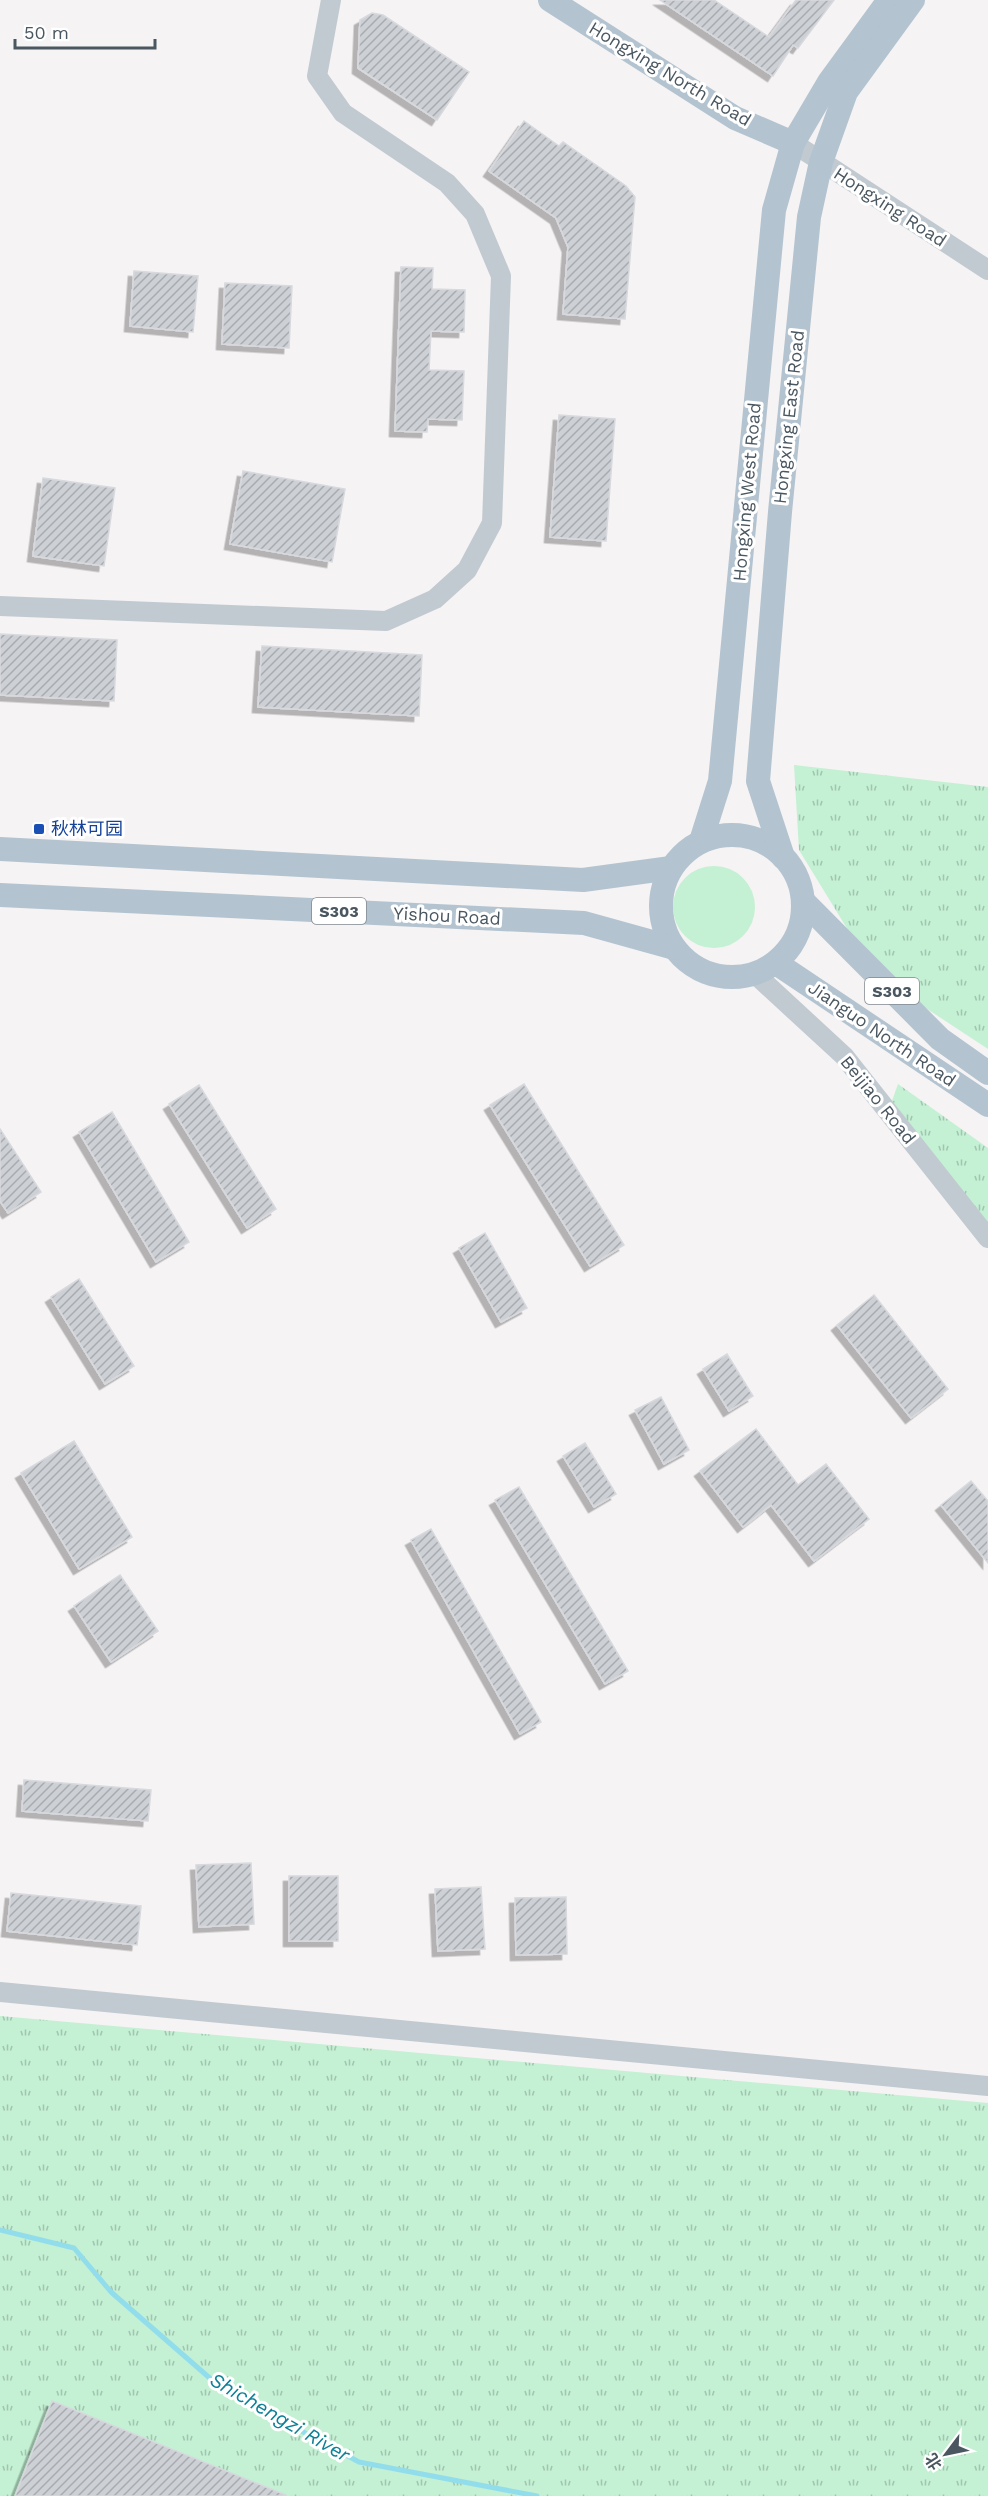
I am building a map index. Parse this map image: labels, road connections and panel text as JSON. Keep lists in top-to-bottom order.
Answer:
{
  "streets": {
    "main road": [
      "Hongxing North Road",
      "Hongxing East Road",
      "Hongxing West Road",
      "S303",
      "Yishou Road",
      "Jianguo North Road"
    ],
    "street": ["Hongxing Road", "Beijiao Road"]
  },
  "crossings": [
    ["Hongxing North Road", "Hongxing Road"],
    ["Hongxing North Road", "Hongxing West Road"],
    ["Hongxing Road", "Hongxing East Road"],
    ["Hongxing Road", "Hongxing West Road"],
    ["Hongxing East Road", "Hongxing West Road"],
    ["Hongxing East Road", "Yishou Road"],
    ["Hongxing East Road", "Jianguo North Road"],
    ["Hongxing East Road", "Beijiao Road"],
    ["Hongxing West Road", "Yishou Road"],
    ["Hongxing West Road", "Jianguo North Road"],
    ["Hongxing West Road", "Beijiao Road"],
    ["Yishou Road", "Jianguo North Road"],
    ["Yishou Road", "Beijiao Road"],
    ["Jianguo North Road", "Beijiao Road"]
  ],
  "water": ["Shichengzi River"],
  "places": {
    "transit": ["秋林可园"]
  },
  "scale_bar": "50 m",
  "north": "bottom left"
}
